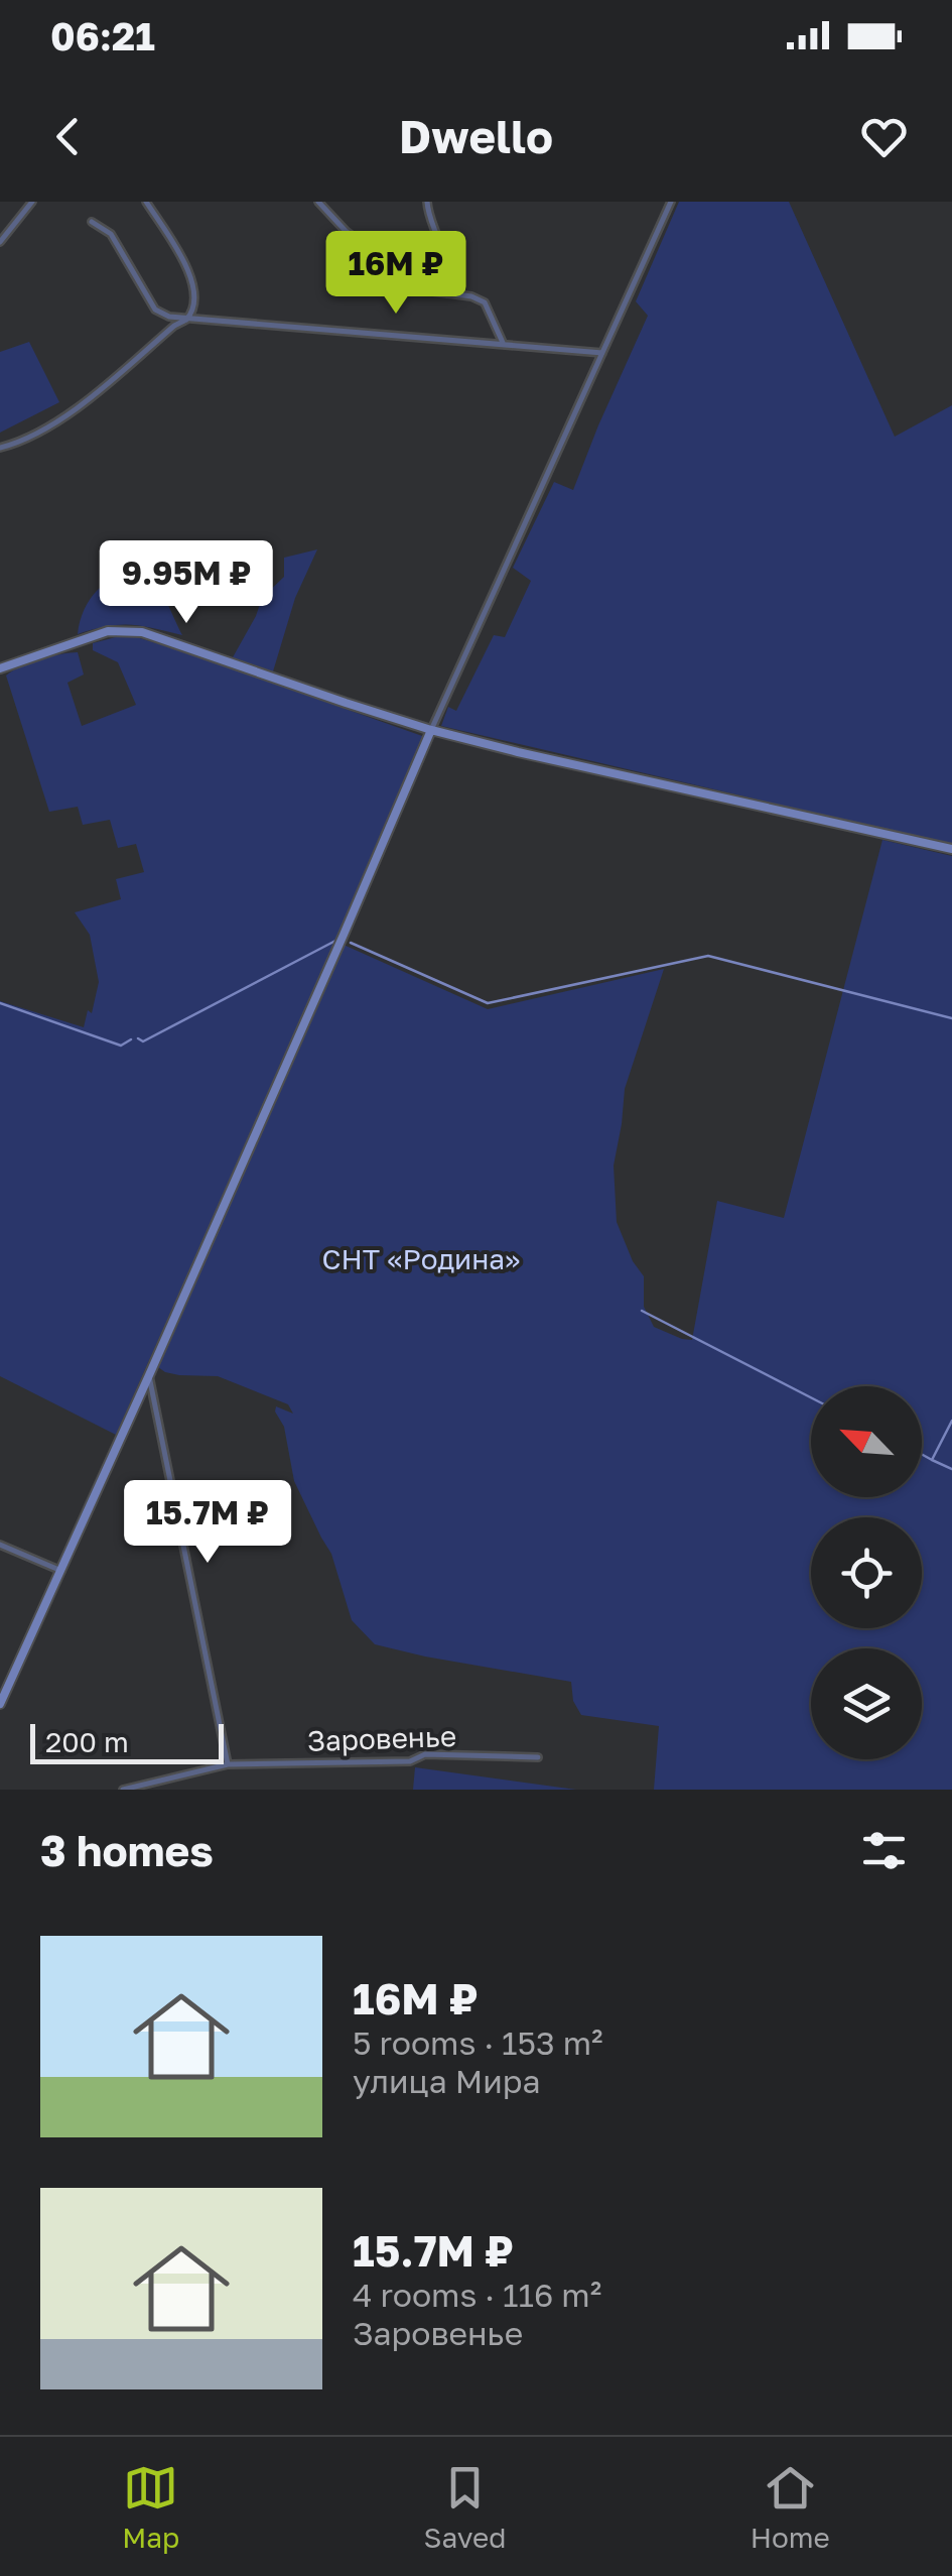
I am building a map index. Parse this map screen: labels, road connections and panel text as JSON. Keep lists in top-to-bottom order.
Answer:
{
  "streets": {
    "street": ["Заровенье"]
  },
  "parks": ["СНТ «Родина»"],
  "scale_bar": "200 m",
  "north": "top left",
  "page": {
    "status": "06:21",
    "header": "Dwello",
    "price": ["16M ₽", "9.95M ₽", "15.7M ₽"],
    "scale": "200 m",
    "heading": "3 homes",
    "list": [
      {
        "name": "16M ₽",
        "note": "5 rooms · 153 m² · улица Мира"
      },
      {
        "name": "15.7M ₽",
        "note": "4 rooms · 116 m² · Заровенье"
      }
    ],
    "tabs": ["Map", "Saved", "Home"]
  }
}
